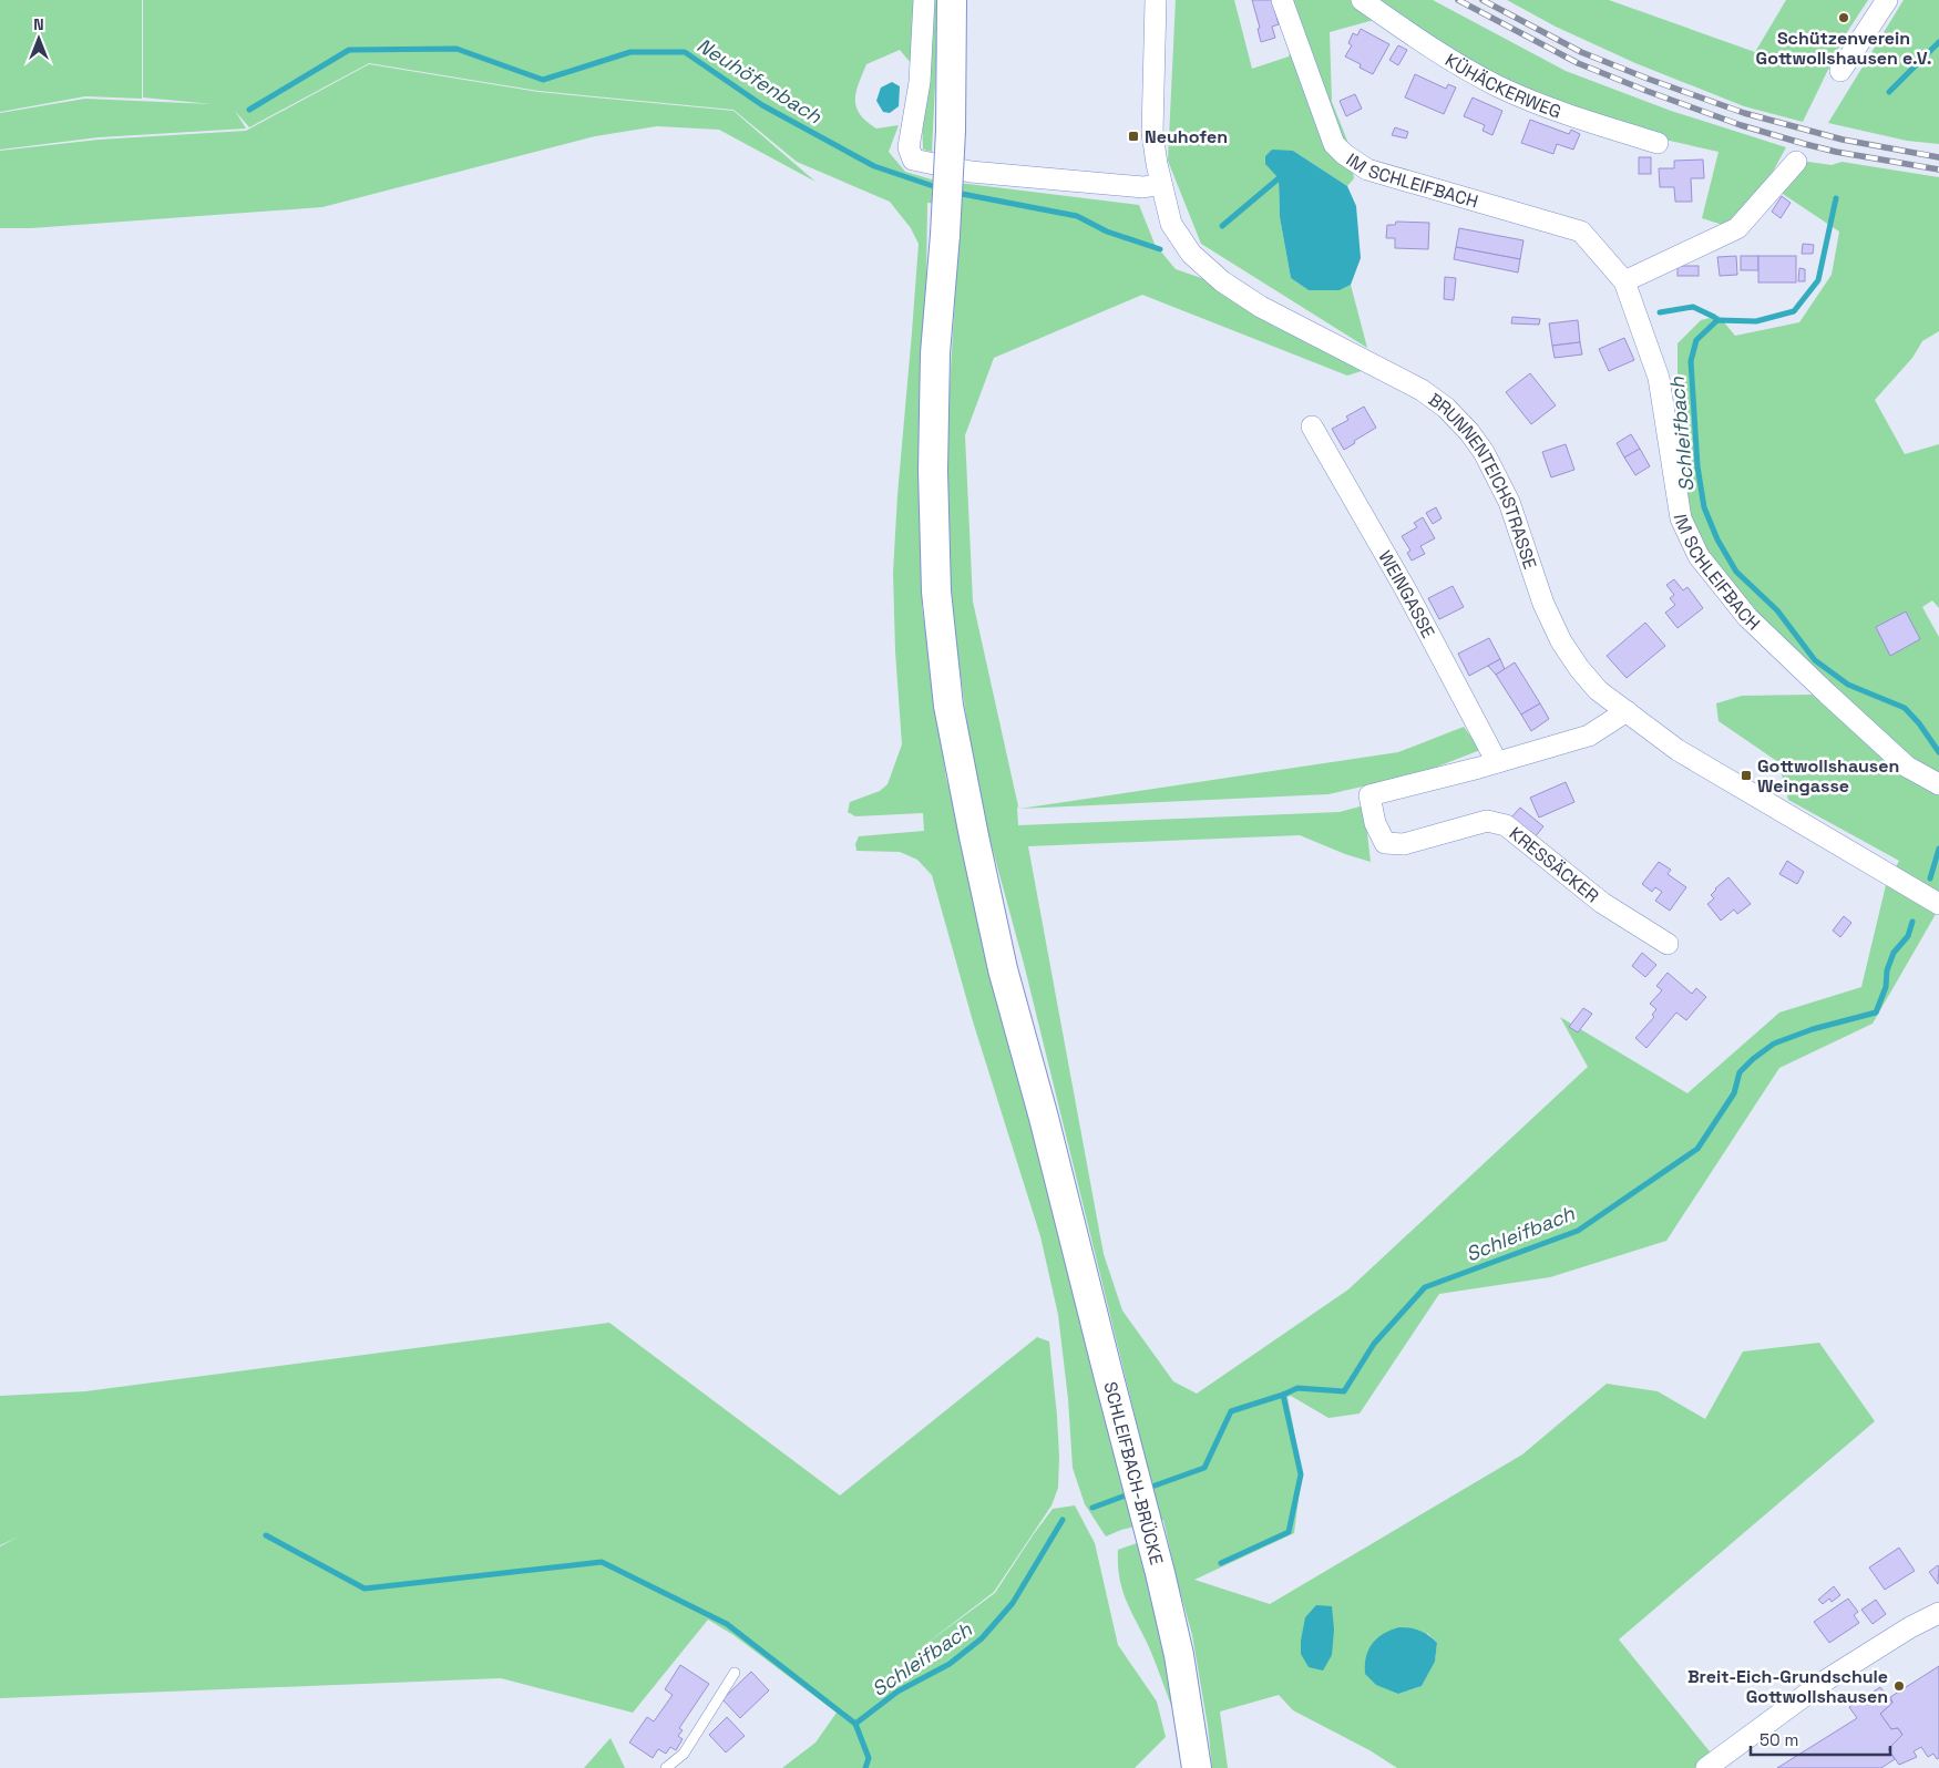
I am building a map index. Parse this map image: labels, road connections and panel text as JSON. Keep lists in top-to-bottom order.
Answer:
{
  "streets": {
    "main road": ["SCHLEIFBACH-BRÜCKE"],
    "street": [
      "KÜHÄCKERWEG",
      "IM SCHLEIFBACH",
      "BRUNNENTEICHSTRASSE",
      "WEINGASSE",
      "KRESSÄCKER"
    ]
  },
  "crossings": [
    ["WEINGASSE", "KRESSÄCKER"]
  ],
  "water": ["Neuhöfenbach", "Schleifbach"],
  "places": {
    "other": ["Schützenverein Gottwollshausen e.V.", "Breit-Eich-Grundschule Gottwollshausen"],
    "transit": ["Neuhofen", "Gottwollshausen Weingasse"]
  },
  "scale_bar": "50 m",
  "north": "top"
}
